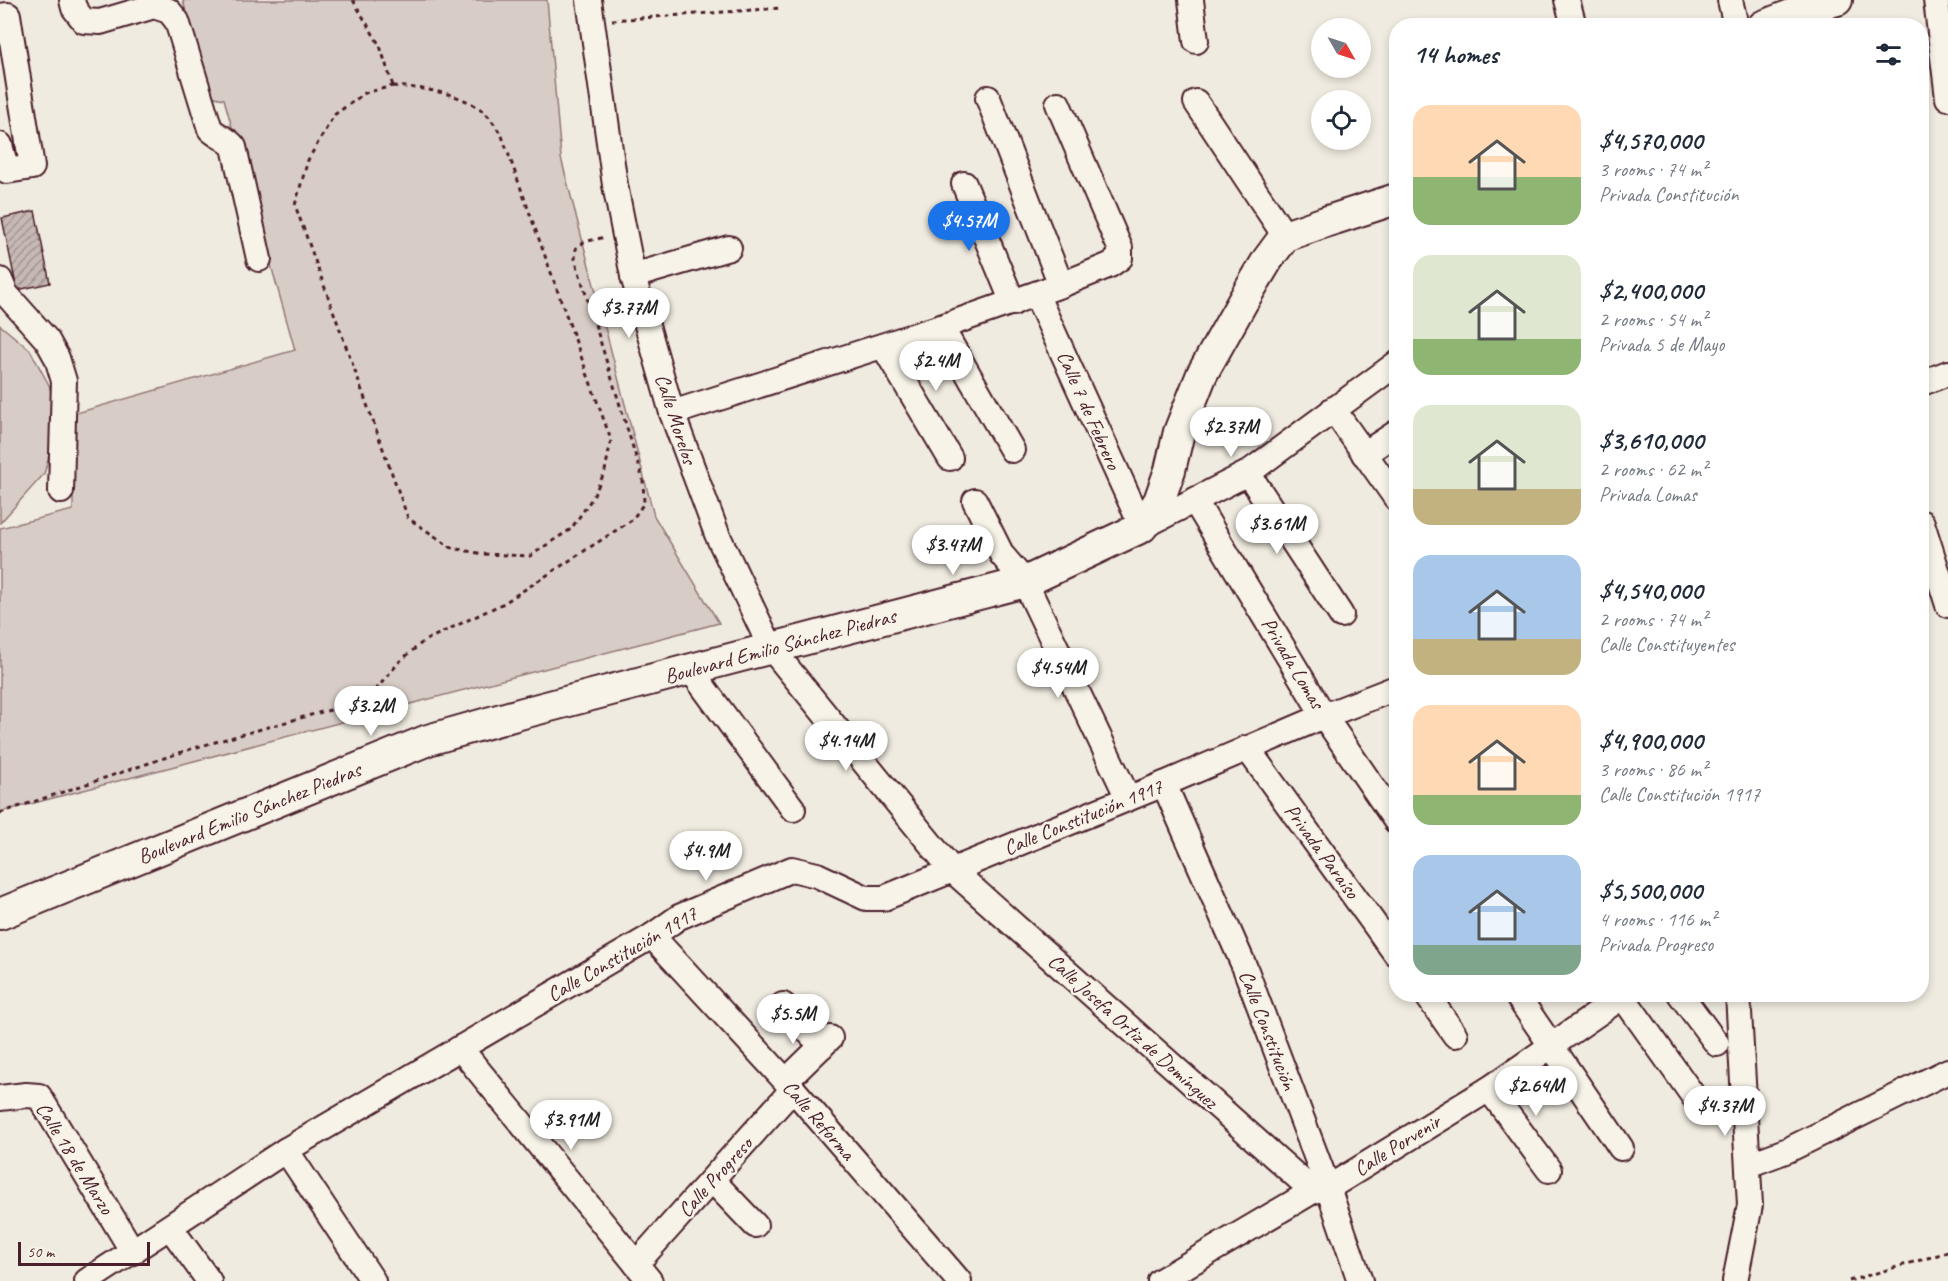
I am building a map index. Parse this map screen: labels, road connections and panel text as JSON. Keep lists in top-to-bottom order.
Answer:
{
  "streets": {
    "main road": ["Boulevard Emilio Sánchez Piedras"],
    "street": [
      "Calle 7 de Febrero",
      "Calle Morelos",
      "Privada Lomas",
      "Calle Constitución 1917",
      "Privada Paraíso",
      "Calle Constitución",
      "Calle Josefa Ortiz de Domínguez",
      "Calle Reforma",
      "Calle Porvenir",
      "Calle 18 de Marzo",
      "Calle Progreso"
    ]
  },
  "crossings": [
    ["Calle 7 de Febrero", "Boulevard Emilio Sánchez Piedras"],
    ["Calle Morelos", "Boulevard Emilio Sánchez Piedras"],
    ["Calle Morelos", "Calle Constitución 1917"],
    ["Calle Morelos", "Calle Josefa Ortiz de Domínguez"],
    ["Privada Lomas", "Calle Constitución 1917"],
    ["Calle Constitución 1917", "Privada Paraíso"],
    ["Calle Constitución 1917", "Calle Constitución"],
    ["Calle Constitución 1917", "Calle Josefa Ortiz de Domínguez"],
    ["Calle Constitución 1917", "Calle Reforma"],
    ["Calle Constitución 1917", "Calle 18 de Marzo"],
    ["Calle Constitución", "Calle Josefa Ortiz de Domínguez"],
    ["Calle Constitución", "Calle Porvenir"],
    ["Calle Josefa Ortiz de Domínguez", "Calle Porvenir"],
    ["Calle Reforma", "Calle Progreso"]
  ],
  "scale_bar": "50 m",
  "north": "bottom right",
  "page": {
    "heading": "14 homes",
    "list": [
      {
        "name": "$4,570,000",
        "note": "3 rooms · 74 m² · Privada Constitución"
      },
      {
        "name": "$2,400,000",
        "note": "2 rooms · 54 m² · Privada 5 de Mayo"
      },
      {
        "name": "$3,610,000",
        "note": "2 rooms · 62 m² · Privada Lomas"
      },
      {
        "name": "$4,540,000",
        "note": "2 rooms · 74 m² · Calle Constituyentes"
      },
      {
        "name": "$4,900,000",
        "note": "3 rooms · 86 m² · Calle Constitución 1917"
      },
      {
        "name": "$5,500,000",
        "note": "4 rooms · 116 m² · Privada Progreso"
      }
    ],
    "price": [
      "$4.57M",
      "$3.77M",
      "$2.4M",
      "$2.37M",
      "$3.61M",
      "$3.47M",
      "$4.54M",
      "$3.2M",
      "$4.14M",
      "$4.9M",
      "$5.5M",
      "$2.64M",
      "$4.37M",
      "$3.91M"
    ],
    "scale": "50 m"
  }
}
